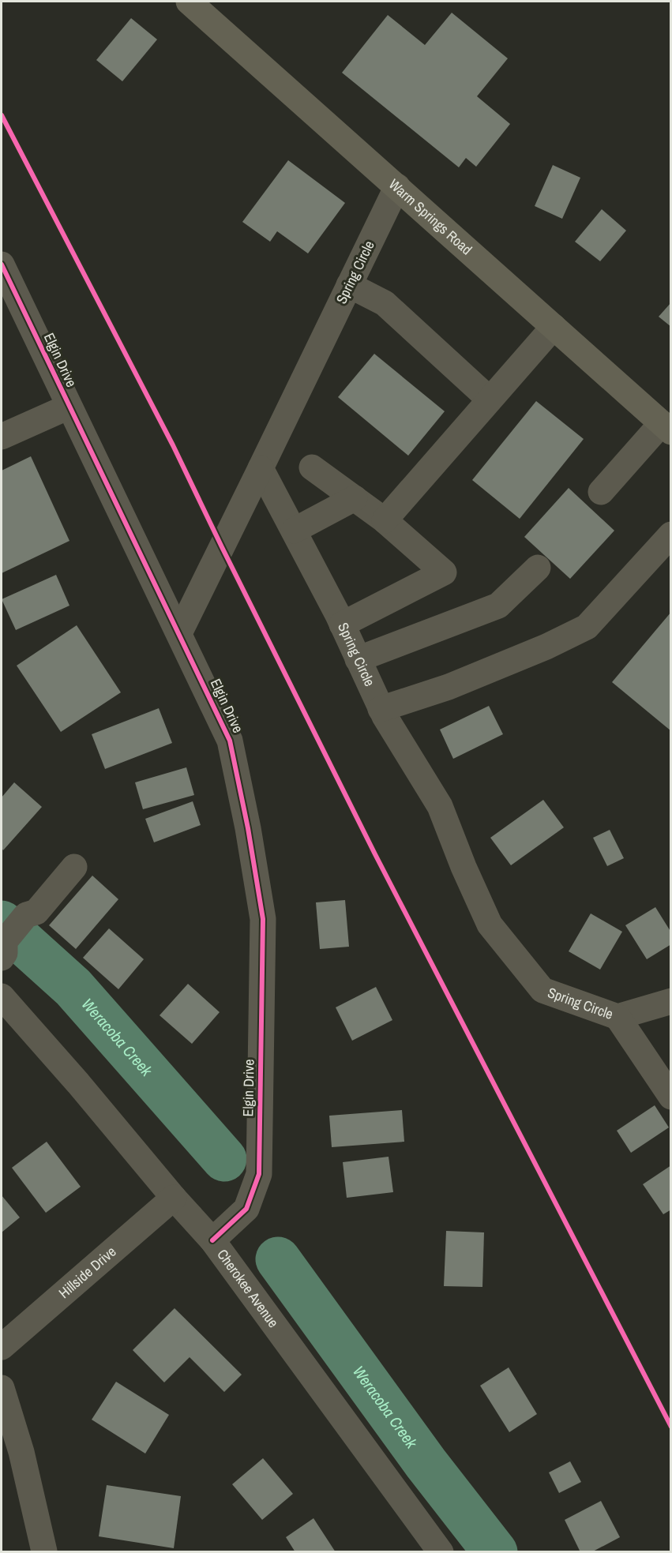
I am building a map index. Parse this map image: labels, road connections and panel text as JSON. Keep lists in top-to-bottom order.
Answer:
{
  "streets": {
    "main road": ["Warm Springs Road"],
    "street": [
      "Spring Circle",
      "Elgin Drive",
      "Hillside Drive",
      "Cherokee Avenue"
    ]
  },
  "crossings": [
    ["Warm Springs Road", "Spring Circle"],
    ["Elgin Drive", "Cherokee Avenue"],
    ["Hillside Drive", "Cherokee Avenue"]
  ],
  "water": ["Weracoba Creek"]
}
